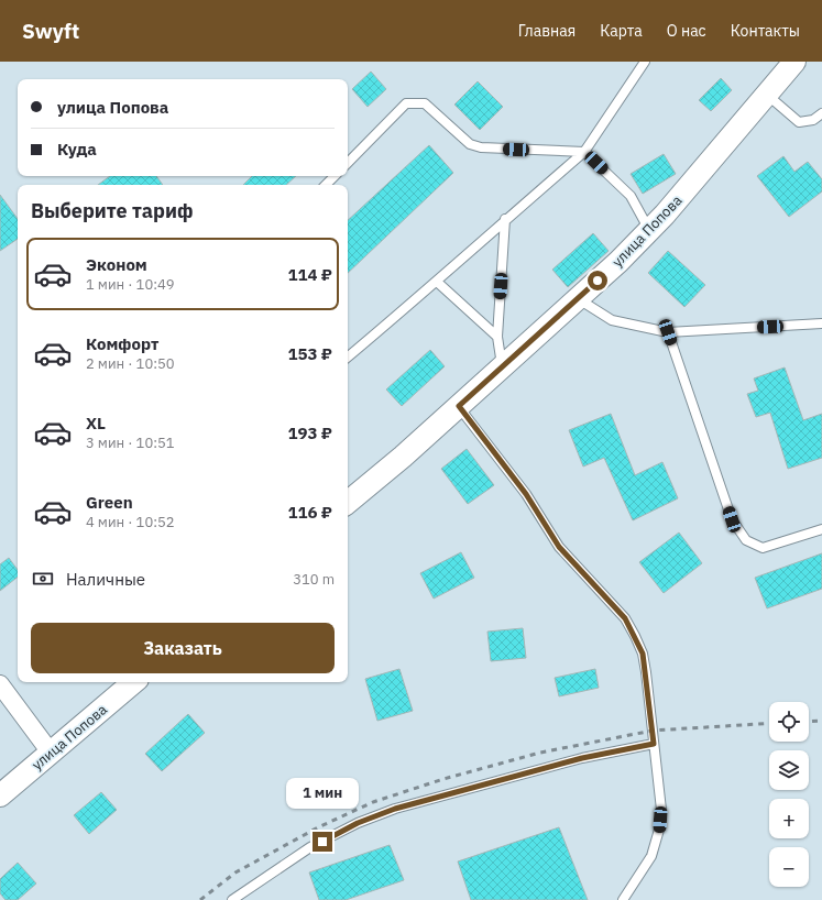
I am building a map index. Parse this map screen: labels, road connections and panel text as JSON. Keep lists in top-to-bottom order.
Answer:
{
  "streets": {
    "street": ["улица Попова"]
  },
  "page": {
    "header": "Swyft",
    "nav": [
      "Главная",
      "Карта",
      "О нас",
      "Контакты"
    ],
    "banner": ["улица Попова", "Куда"],
    "heading": "Выберите тариф",
    "list": [
      {
        "name": "Эконом",
        "note": "1 мин · 10:49",
        "value": "114 ₽"
      },
      {
        "name": "Комфорт",
        "note": "2 мин · 10:50",
        "value": "153 ₽"
      },
      {
        "name": "XL",
        "note": "3 мин · 10:51",
        "value": "193 ₽"
      },
      {
        "name": "Green",
        "note": "4 мин · 10:52",
        "value": "116 ₽"
      }
    ],
    "pay": ["Наличные", "310 m"],
    "buttons": "Заказать",
    "map_buttons": ["+", "−"],
    "bubble": "1 мин"
  }
}
